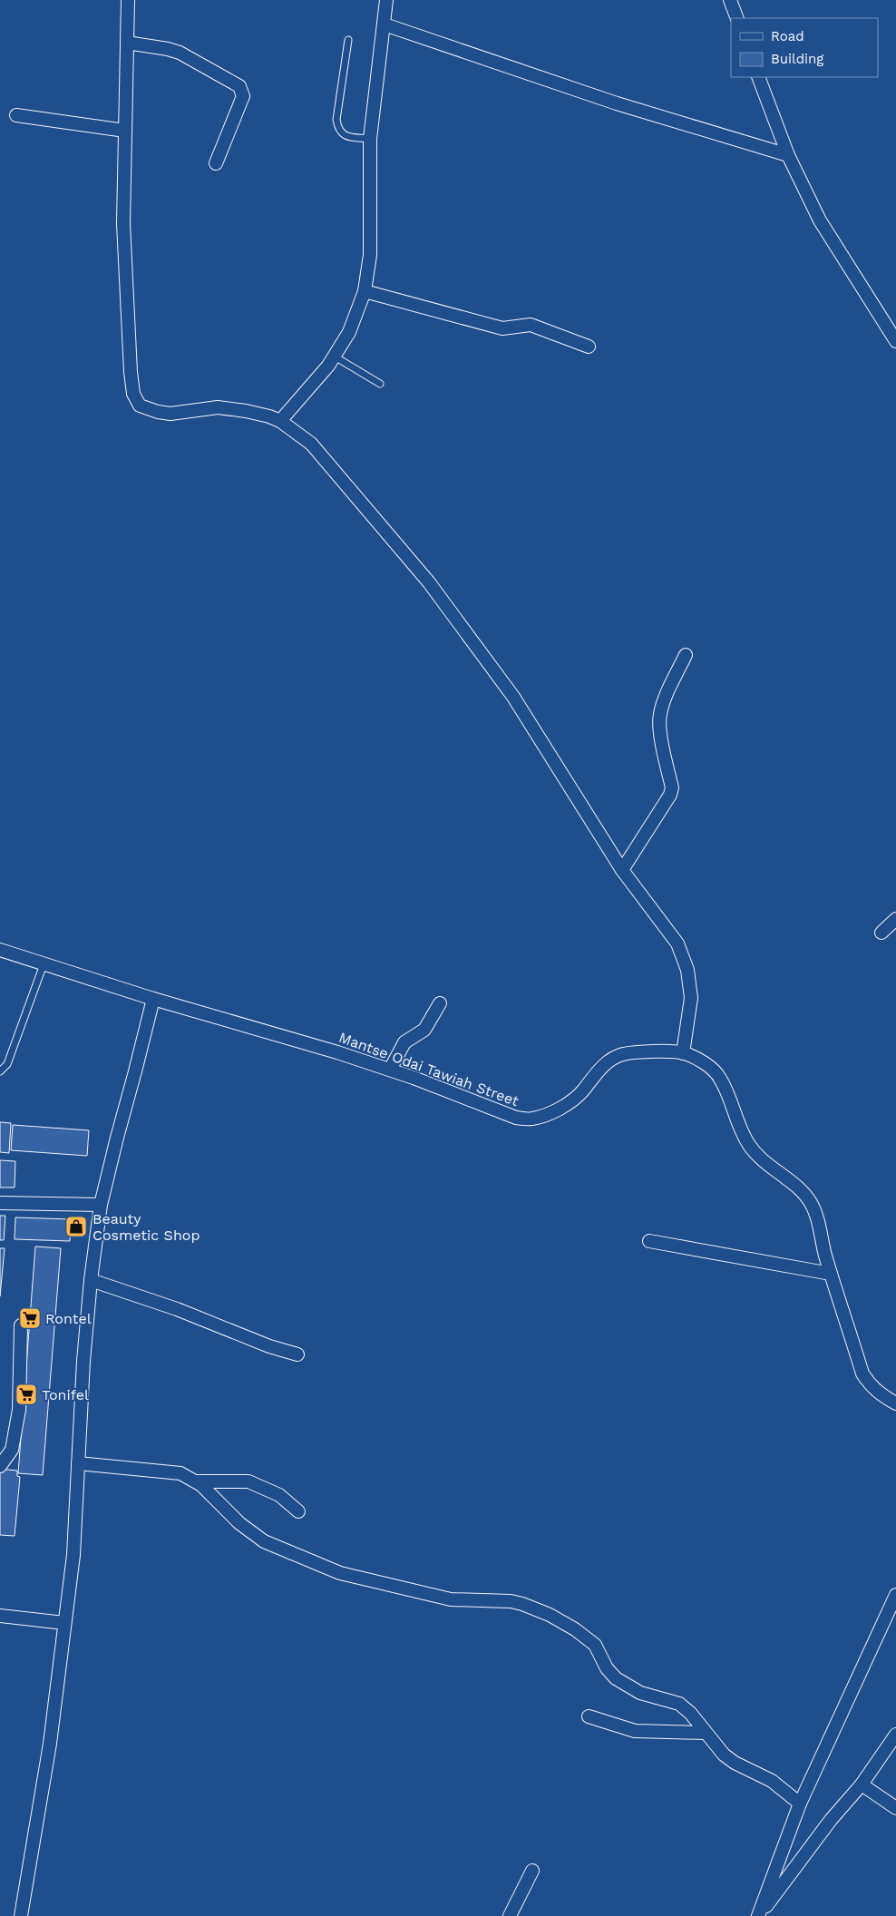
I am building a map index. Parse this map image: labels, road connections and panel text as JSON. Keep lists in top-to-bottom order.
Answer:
{
  "streets": {
    "street": ["Mantse Odai Tawiah Street"]
  },
  "places": {
    "shop": ["Beauty Cosmetic Shop"],
    "supermarket": ["Rontel", "Tonifel"]
  },
  "legend": ["Road", "Building"]
}
